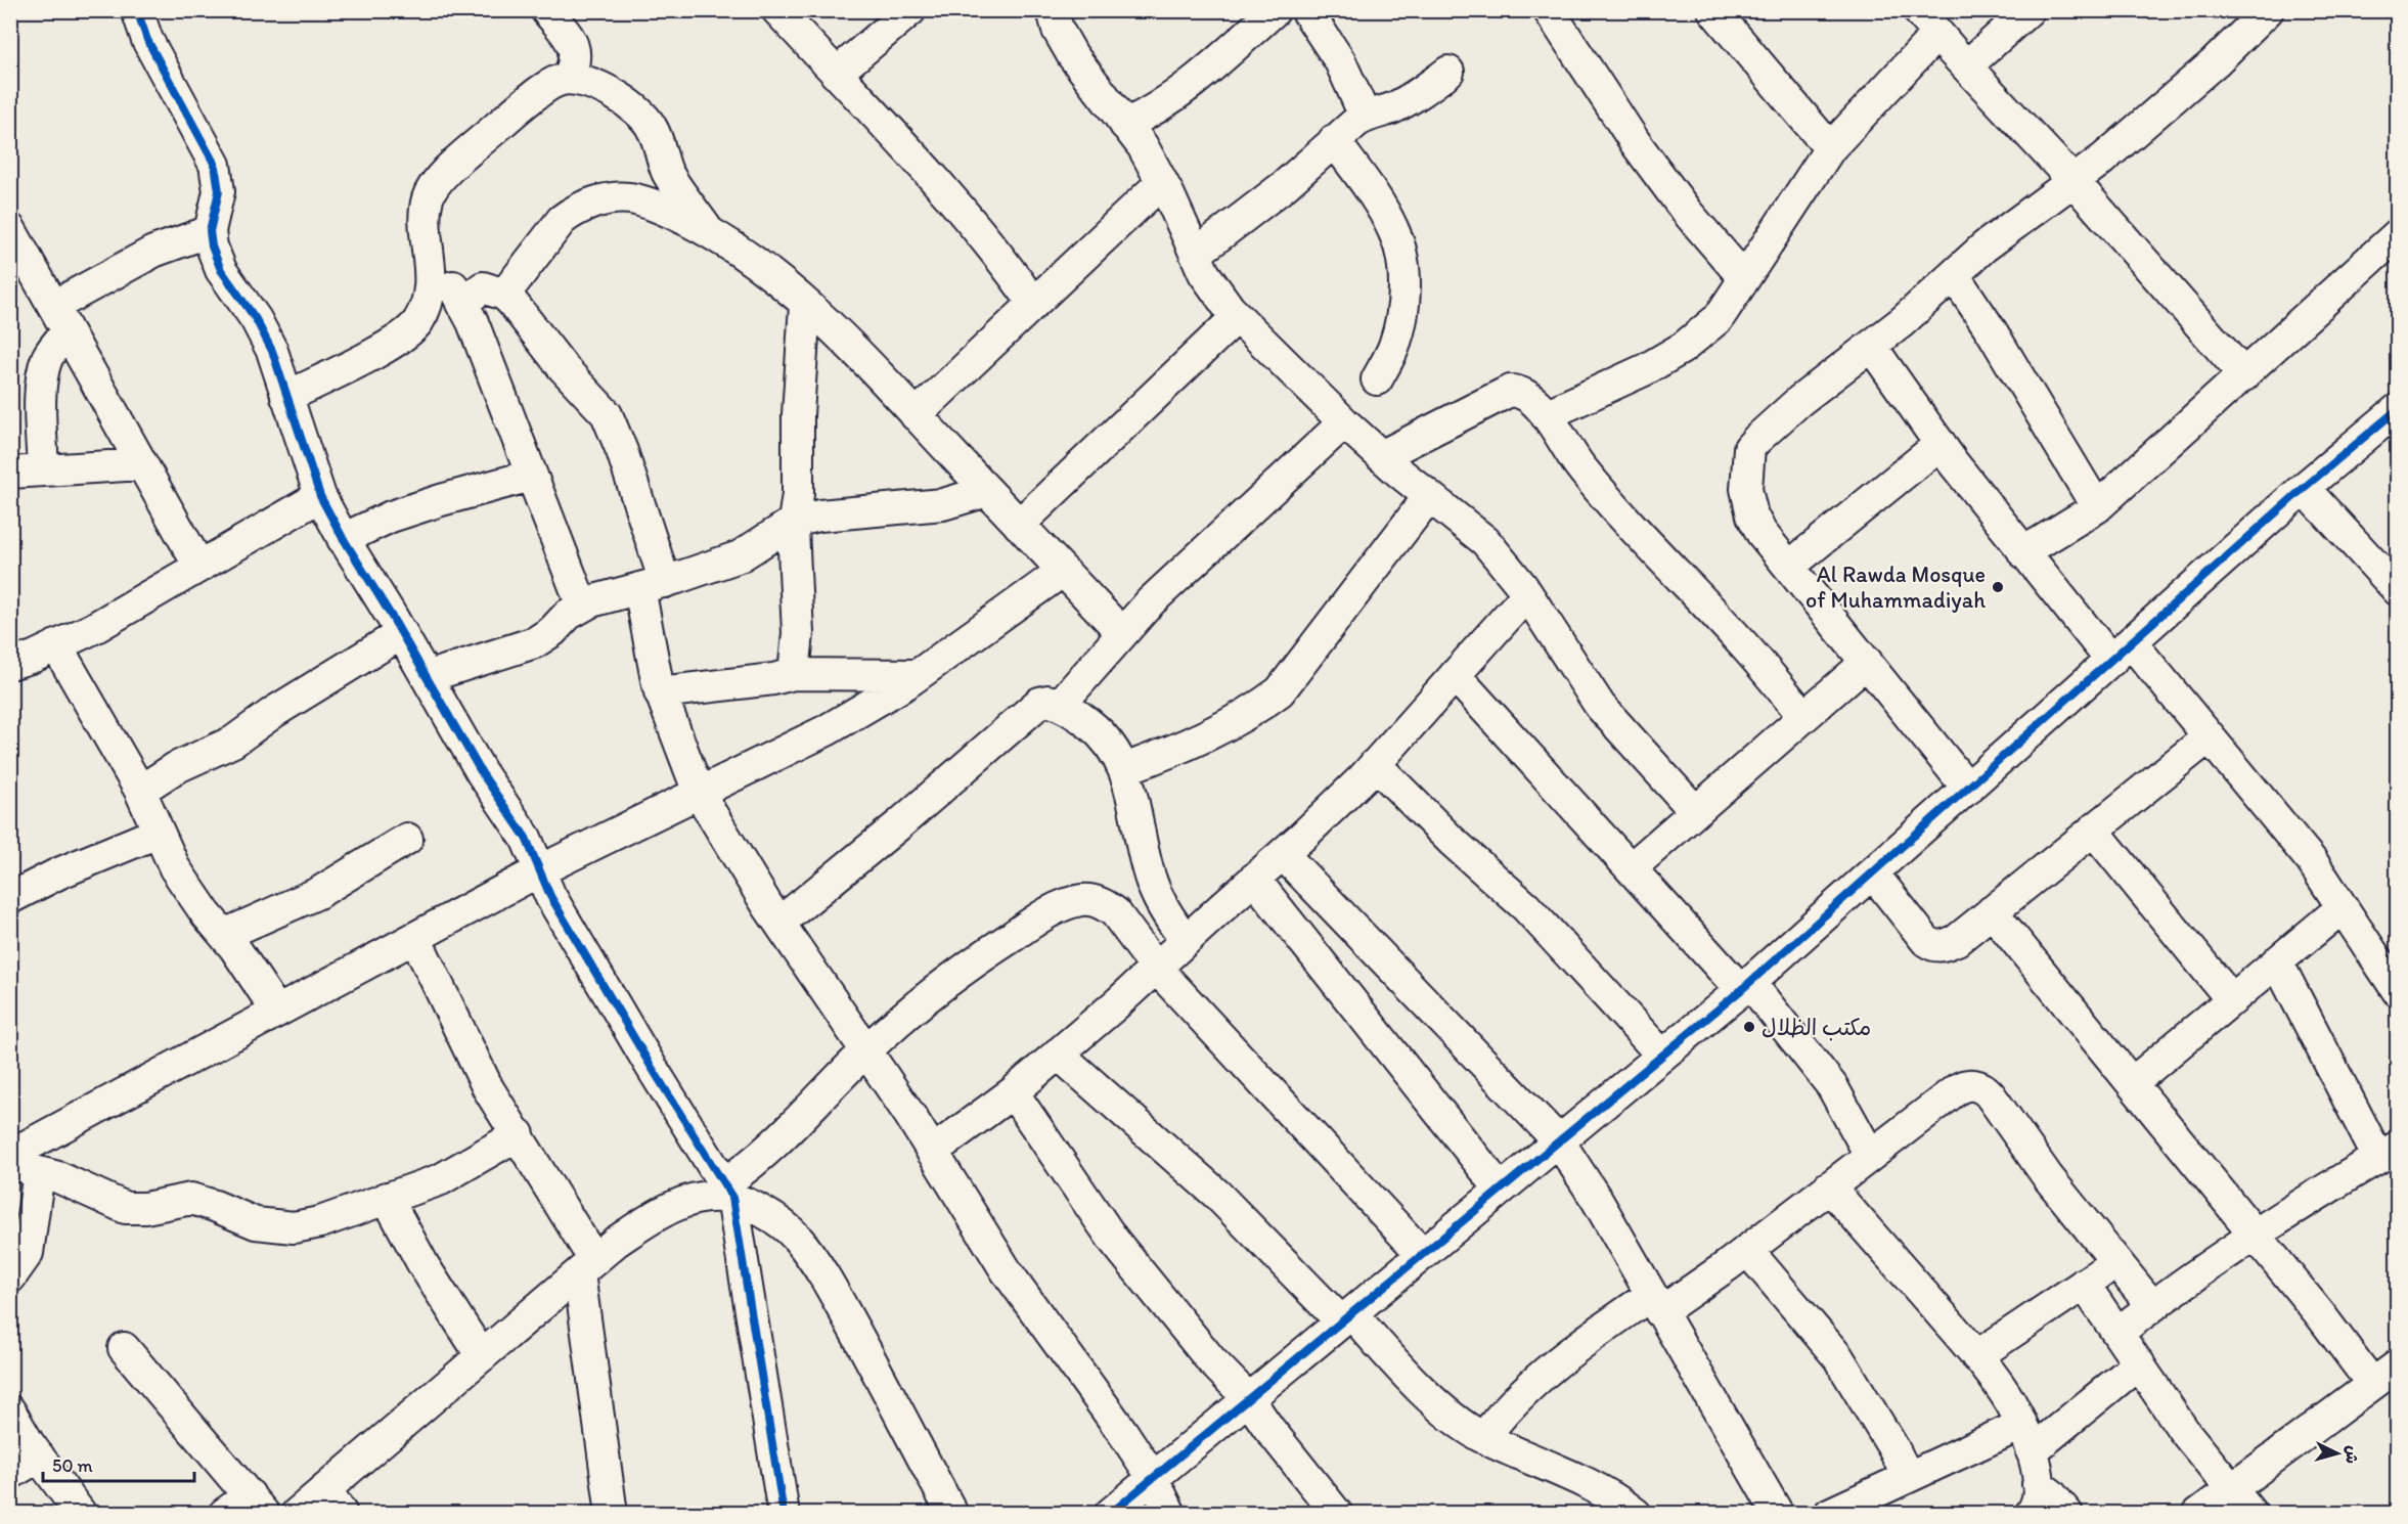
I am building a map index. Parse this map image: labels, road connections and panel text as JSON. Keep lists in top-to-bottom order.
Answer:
{
  "places": ["Al Rawda Mosque of Muhammadiyah", "مكتب الظلال"],
  "scale_bar": "50 m",
  "north": "right"
}
